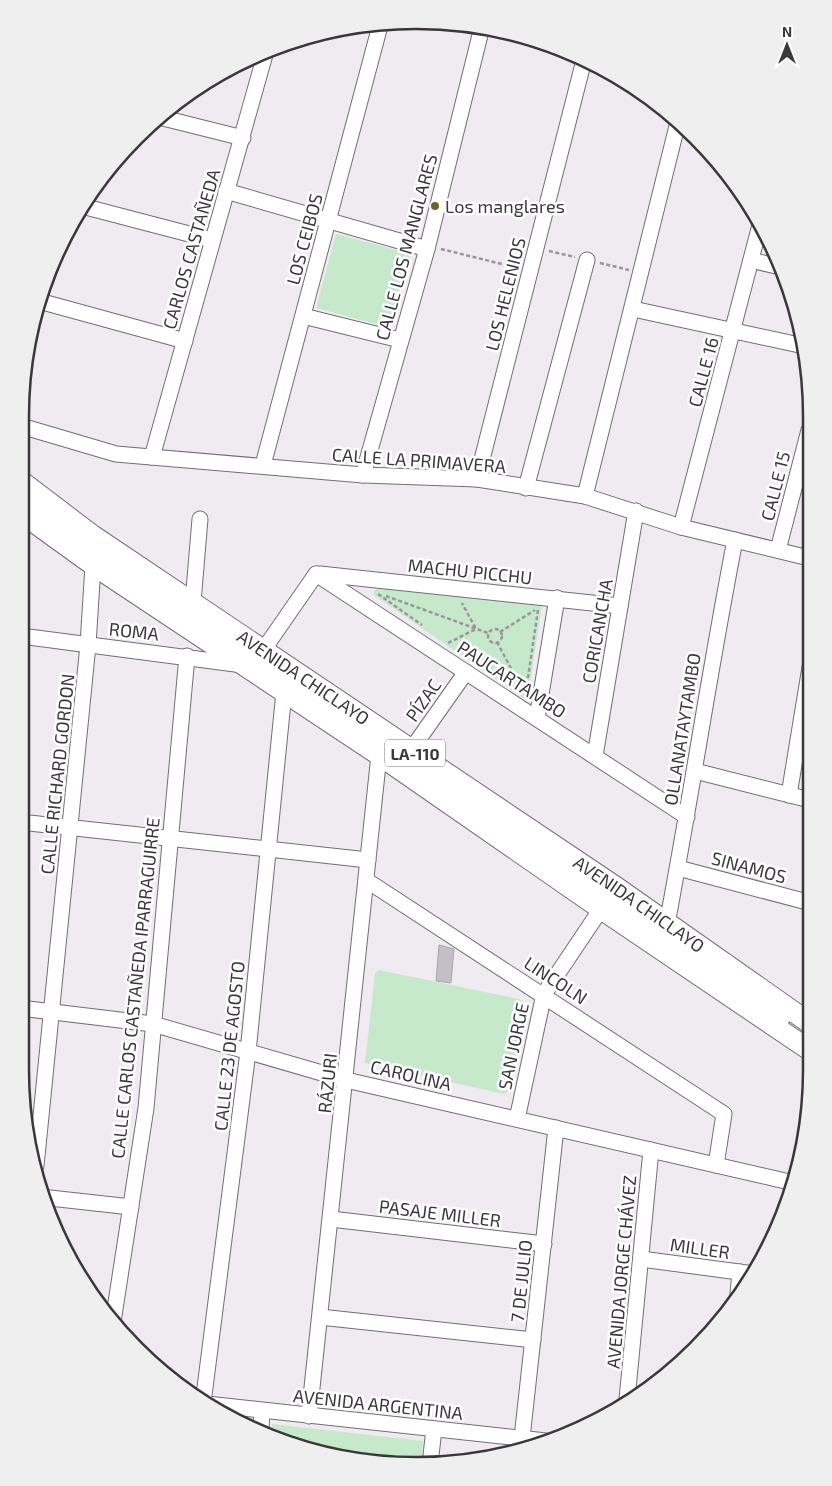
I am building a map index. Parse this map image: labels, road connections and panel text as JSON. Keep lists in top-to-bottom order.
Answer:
{
  "streets": {
    "main road": ["AVENIDA CHICLAYO", "LA-110"],
    "street": [
      "LOS CEIBOS",
      "CALLE LOS MANGLARES",
      "CARLOS CASTAÑEDA",
      "LOS HELENIOS",
      "CALLE 16",
      "CALLE LA PRIMAVERA",
      "CALLE 15",
      "MACHU PICCHU",
      "ROMA",
      "CORICANCHA",
      "PAUCARTAMBO",
      "PÍZAC",
      "OLLANATAYTAMBO",
      "CALLE RICHARD GORDON",
      "SINAMOS",
      "LINCOLN",
      "CALLE CARLOS CASTAÑEDA IPARRAGUIRRE",
      "CALLE 23 DE AGOSTO",
      "SAN JORGE",
      "CAROLINA",
      "RÁZURI",
      "PASAJE MILLER",
      "MILLER",
      "AVENIDA JORGE CHÁVEZ",
      "7 DE JULIO",
      "AVENIDA ARGENTINA"
    ]
  },
  "crossings": [
    ["LOS CEIBOS", "CALLE LA PRIMAVERA"],
    ["CALLE LOS MANGLARES", "CALLE LA PRIMAVERA"],
    ["CARLOS CASTAÑEDA", "CALLE LA PRIMAVERA"],
    ["LOS HELENIOS", "CALLE LA PRIMAVERA"],
    ["CALLE 16", "CALLE LA PRIMAVERA"],
    ["CALLE LA PRIMAVERA", "CALLE 15"],
    ["CALLE LA PRIMAVERA", "CORICANCHA"],
    ["CALLE LA PRIMAVERA", "OLLANATAYTAMBO"],
    ["MACHU PICCHU", "CORICANCHA"],
    ["MACHU PICCHU", "PAUCARTAMBO"],
    ["ROMA", "AVENIDA CHICLAYO"],
    ["ROMA", "CALLE RICHARD GORDON"],
    ["ROMA", "CALLE CARLOS CASTAÑEDA IPARRAGUIRRE"],
    ["CORICANCHA", "PAUCARTAMBO"],
    ["AVENIDA CHICLAYO", "PÍZAC"],
    ["AVENIDA CHICLAYO", "OLLANATAYTAMBO"],
    ["AVENIDA CHICLAYO", "CALLE RICHARD GORDON"],
    ["AVENIDA CHICLAYO", "CALLE 23 DE AGOSTO"],
    ["AVENIDA CHICLAYO", "SAN JORGE"],
    ["AVENIDA CHICLAYO", "RÁZURI"],
    ["PAUCARTAMBO", "PÍZAC"],
    ["PAUCARTAMBO", "OLLANATAYTAMBO"],
    ["OLLANATAYTAMBO", "SINAMOS"],
    ["CALLE RICHARD GORDON", "CAROLINA"],
    ["LINCOLN", "SAN JORGE"],
    ["LINCOLN", "CAROLINA"],
    ["LINCOLN", "RÁZURI"],
    ["CALLE CARLOS CASTAÑEDA IPARRAGUIRRE", "CAROLINA"],
    ["CALLE 23 DE AGOSTO", "CAROLINA"],
    ["SAN JORGE", "CAROLINA"],
    ["CAROLINA", "RÁZURI"],
    ["CAROLINA", "AVENIDA JORGE CHÁVEZ"],
    ["CAROLINA", "7 DE JULIO"],
    ["RÁZURI", "PASAJE MILLER"],
    ["RÁZURI", "AVENIDA ARGENTINA"],
    ["PASAJE MILLER", "7 DE JULIO"],
    ["MILLER", "AVENIDA JORGE CHÁVEZ"],
    ["7 DE JULIO", "AVENIDA ARGENTINA"]
  ],
  "places": ["Los manglares"],
  "north": "top"
}
